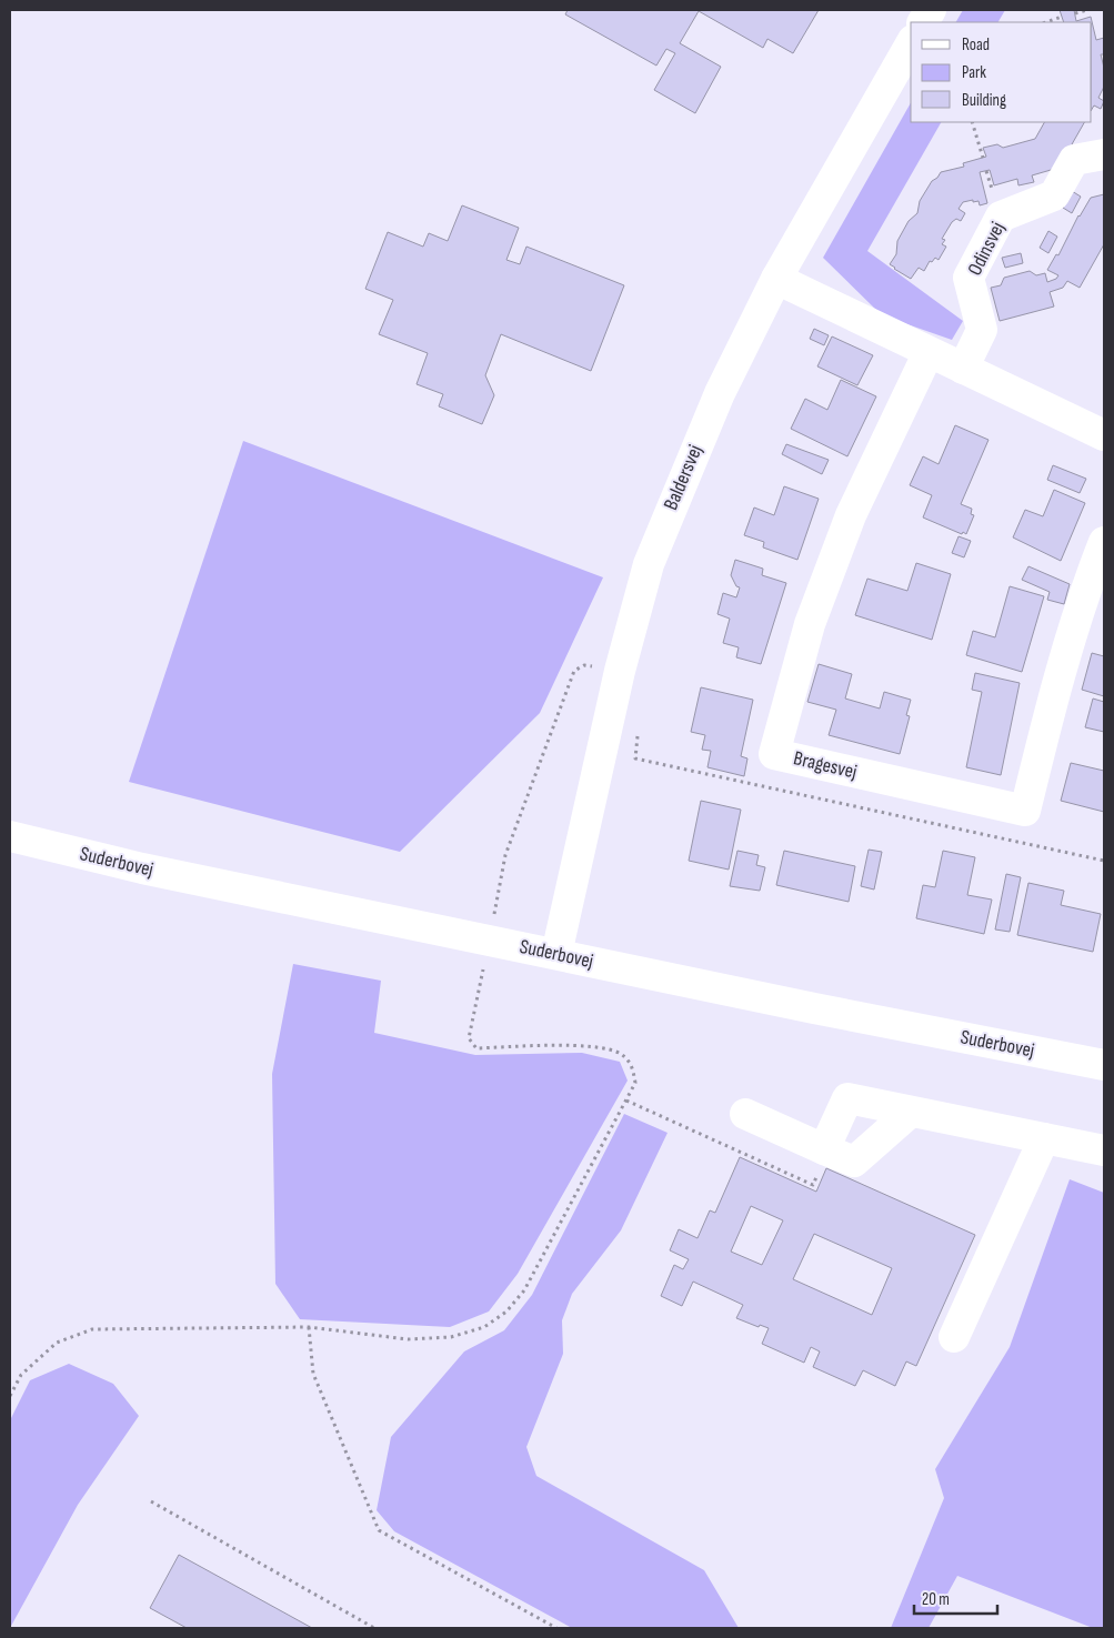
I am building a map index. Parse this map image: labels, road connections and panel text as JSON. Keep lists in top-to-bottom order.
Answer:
{
  "streets": {
    "street": [
      "Odinsvej",
      "Baldersvej",
      "Bragesvej",
      "Suderbovej"
    ]
  },
  "crossings": [
    ["Baldersvej", "Suderbovej"]
  ],
  "legend": ["Road", "Park", "Building"],
  "scale_bar": "20 m"
}
